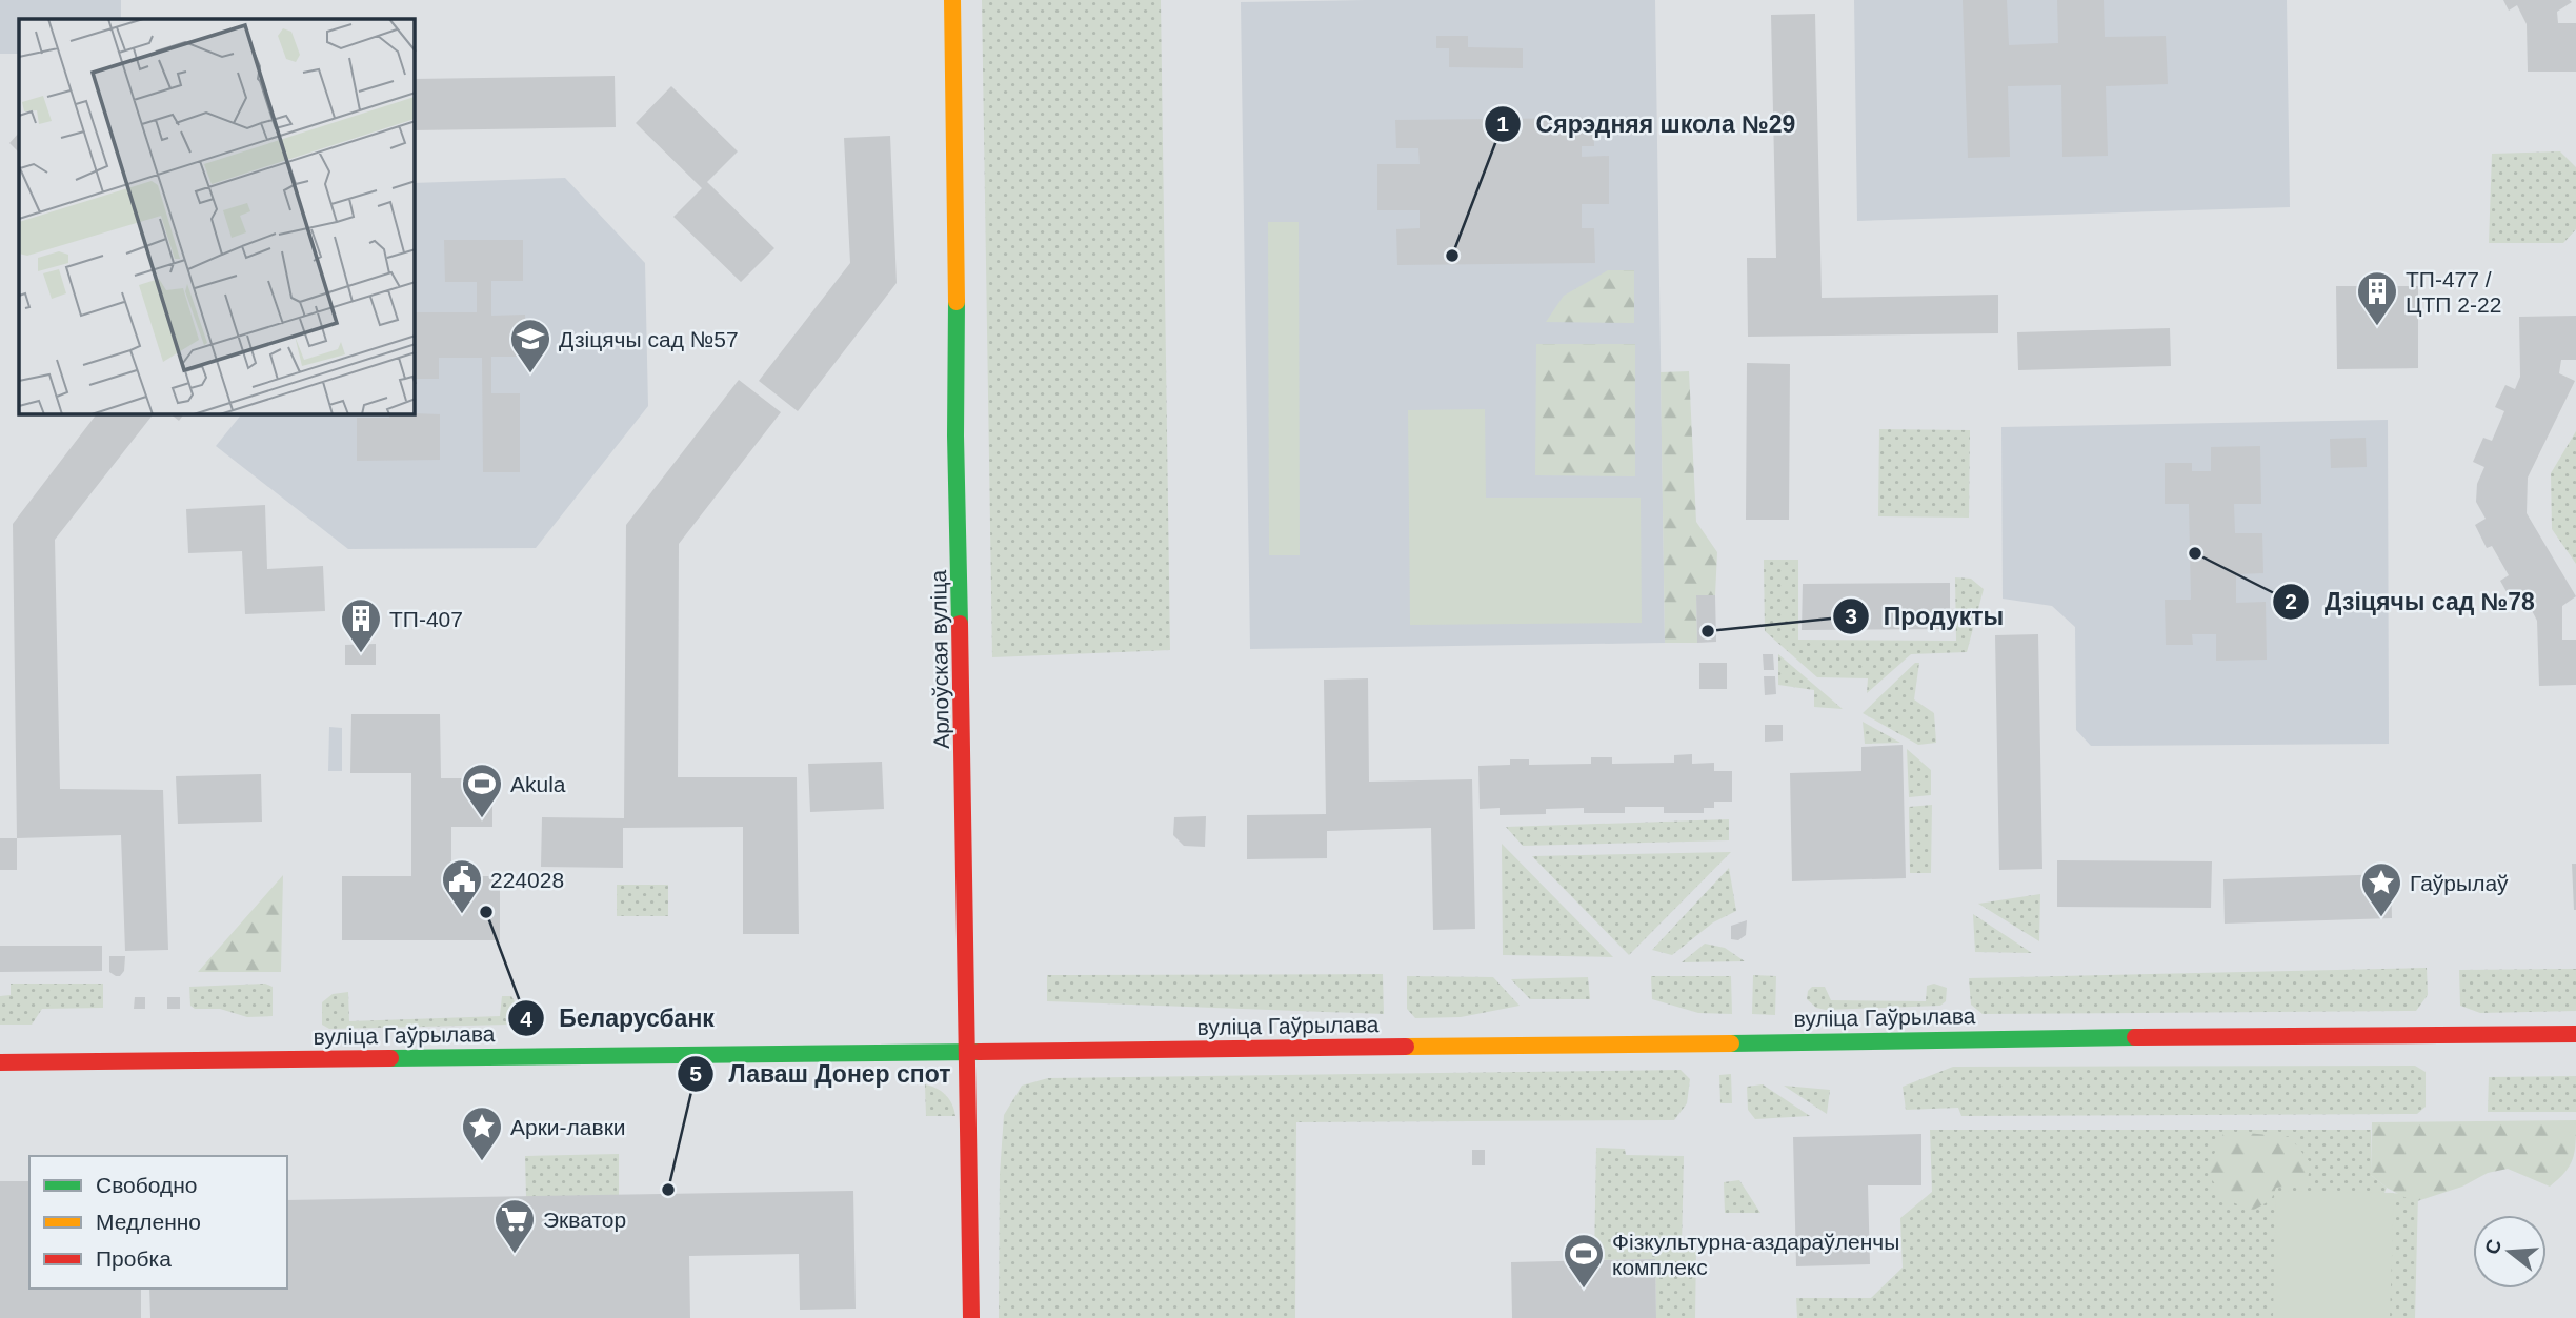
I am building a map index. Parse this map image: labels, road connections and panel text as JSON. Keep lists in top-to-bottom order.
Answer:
{
  "streets": {
    "main road": ["Арлоўская вуліца", "вуліца Гаўрылава"]
  },
  "crossings": [
    ["Арлоўская вуліца", "вуліца Гаўрылава"]
  ],
  "places": {
    "other": [
      "Сярэдняя школа №29",
      "Дзіцячы сад №78",
      "Продукты",
      "Беларусбанк",
      "Лаваш Донер спот"
    ],
    "building": ["ТП-477 / ЦТП 2-22", "ТП-407"],
    "school or university": ["Дзіцячы сад №57"],
    "sports": ["Akula", "Фізкультурна-аздараўленчы комплекс"],
    "public building": ["224028"],
    "place": ["Гаўрылаў", "Арки-лавки"],
    "supermarket": ["Экватор"]
  },
  "legend": ["Свободно", "Медленно", "Пробка"],
  "north": "left"
}
